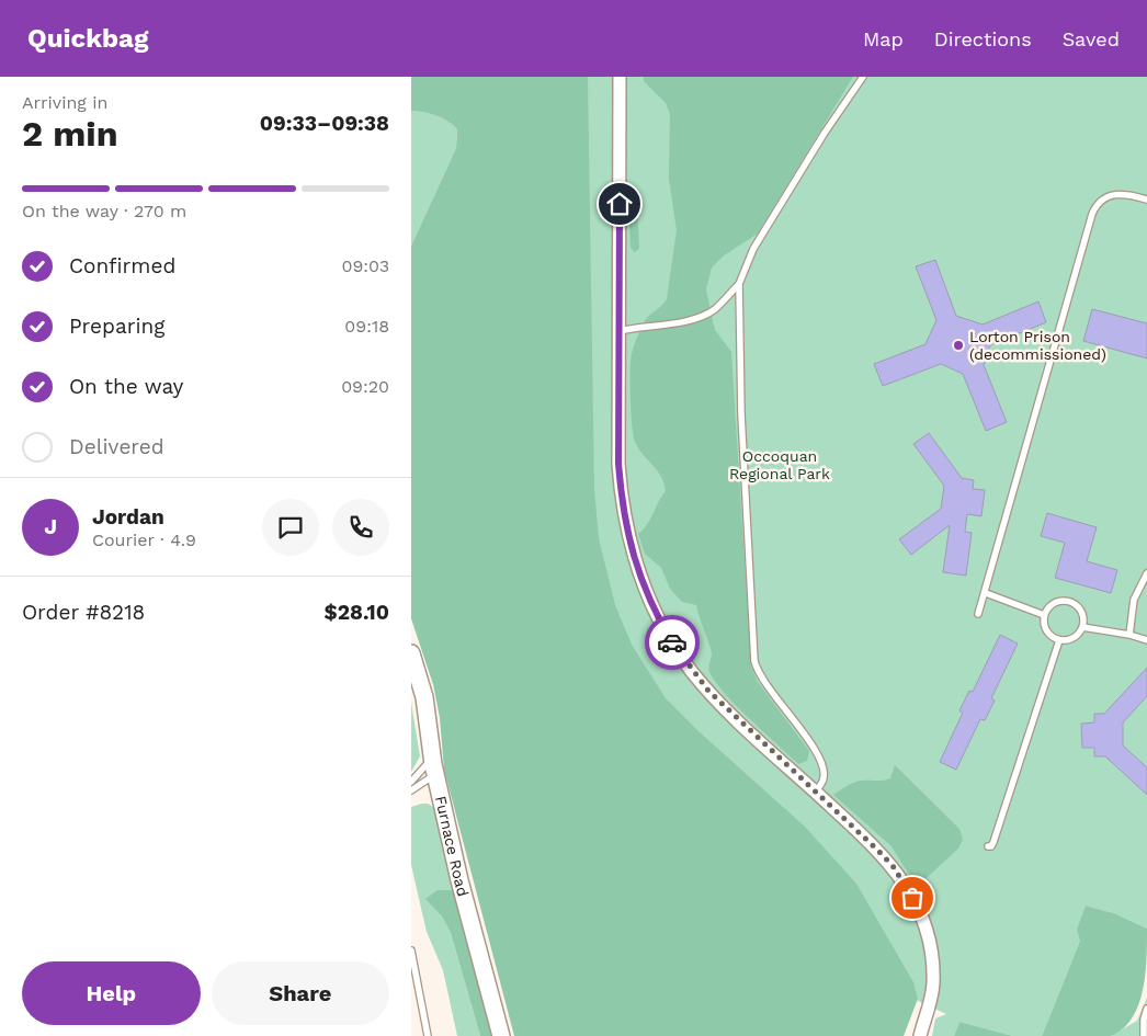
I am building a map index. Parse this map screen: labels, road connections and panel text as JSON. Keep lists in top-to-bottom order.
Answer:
{
  "streets": {
    "main road": ["Furnace Road"]
  },
  "parks": ["Occoquan Regional Park"],
  "places": ["Lorton Prison (decommissioned)"],
  "page": {
    "header": "Quickbag",
    "nav": ["Map", "Directions", "Saved"],
    "heading": ["2 min", "Arriving in", "09:33–09:38"],
    "panel": [
      "Jordan",
      "Courier · 4.9",
      "Order #8218",
      "$28.10"
    ],
    "bar": "On the way · 270 m",
    "list": [
      ["Confirmed", "09:03"],
      ["Preparing", "09:18"],
      ["On the way", "09:20"],
      "Delivered"
    ],
    "round": "J",
    "buttons": ["Help", "Share"]
  }
}
